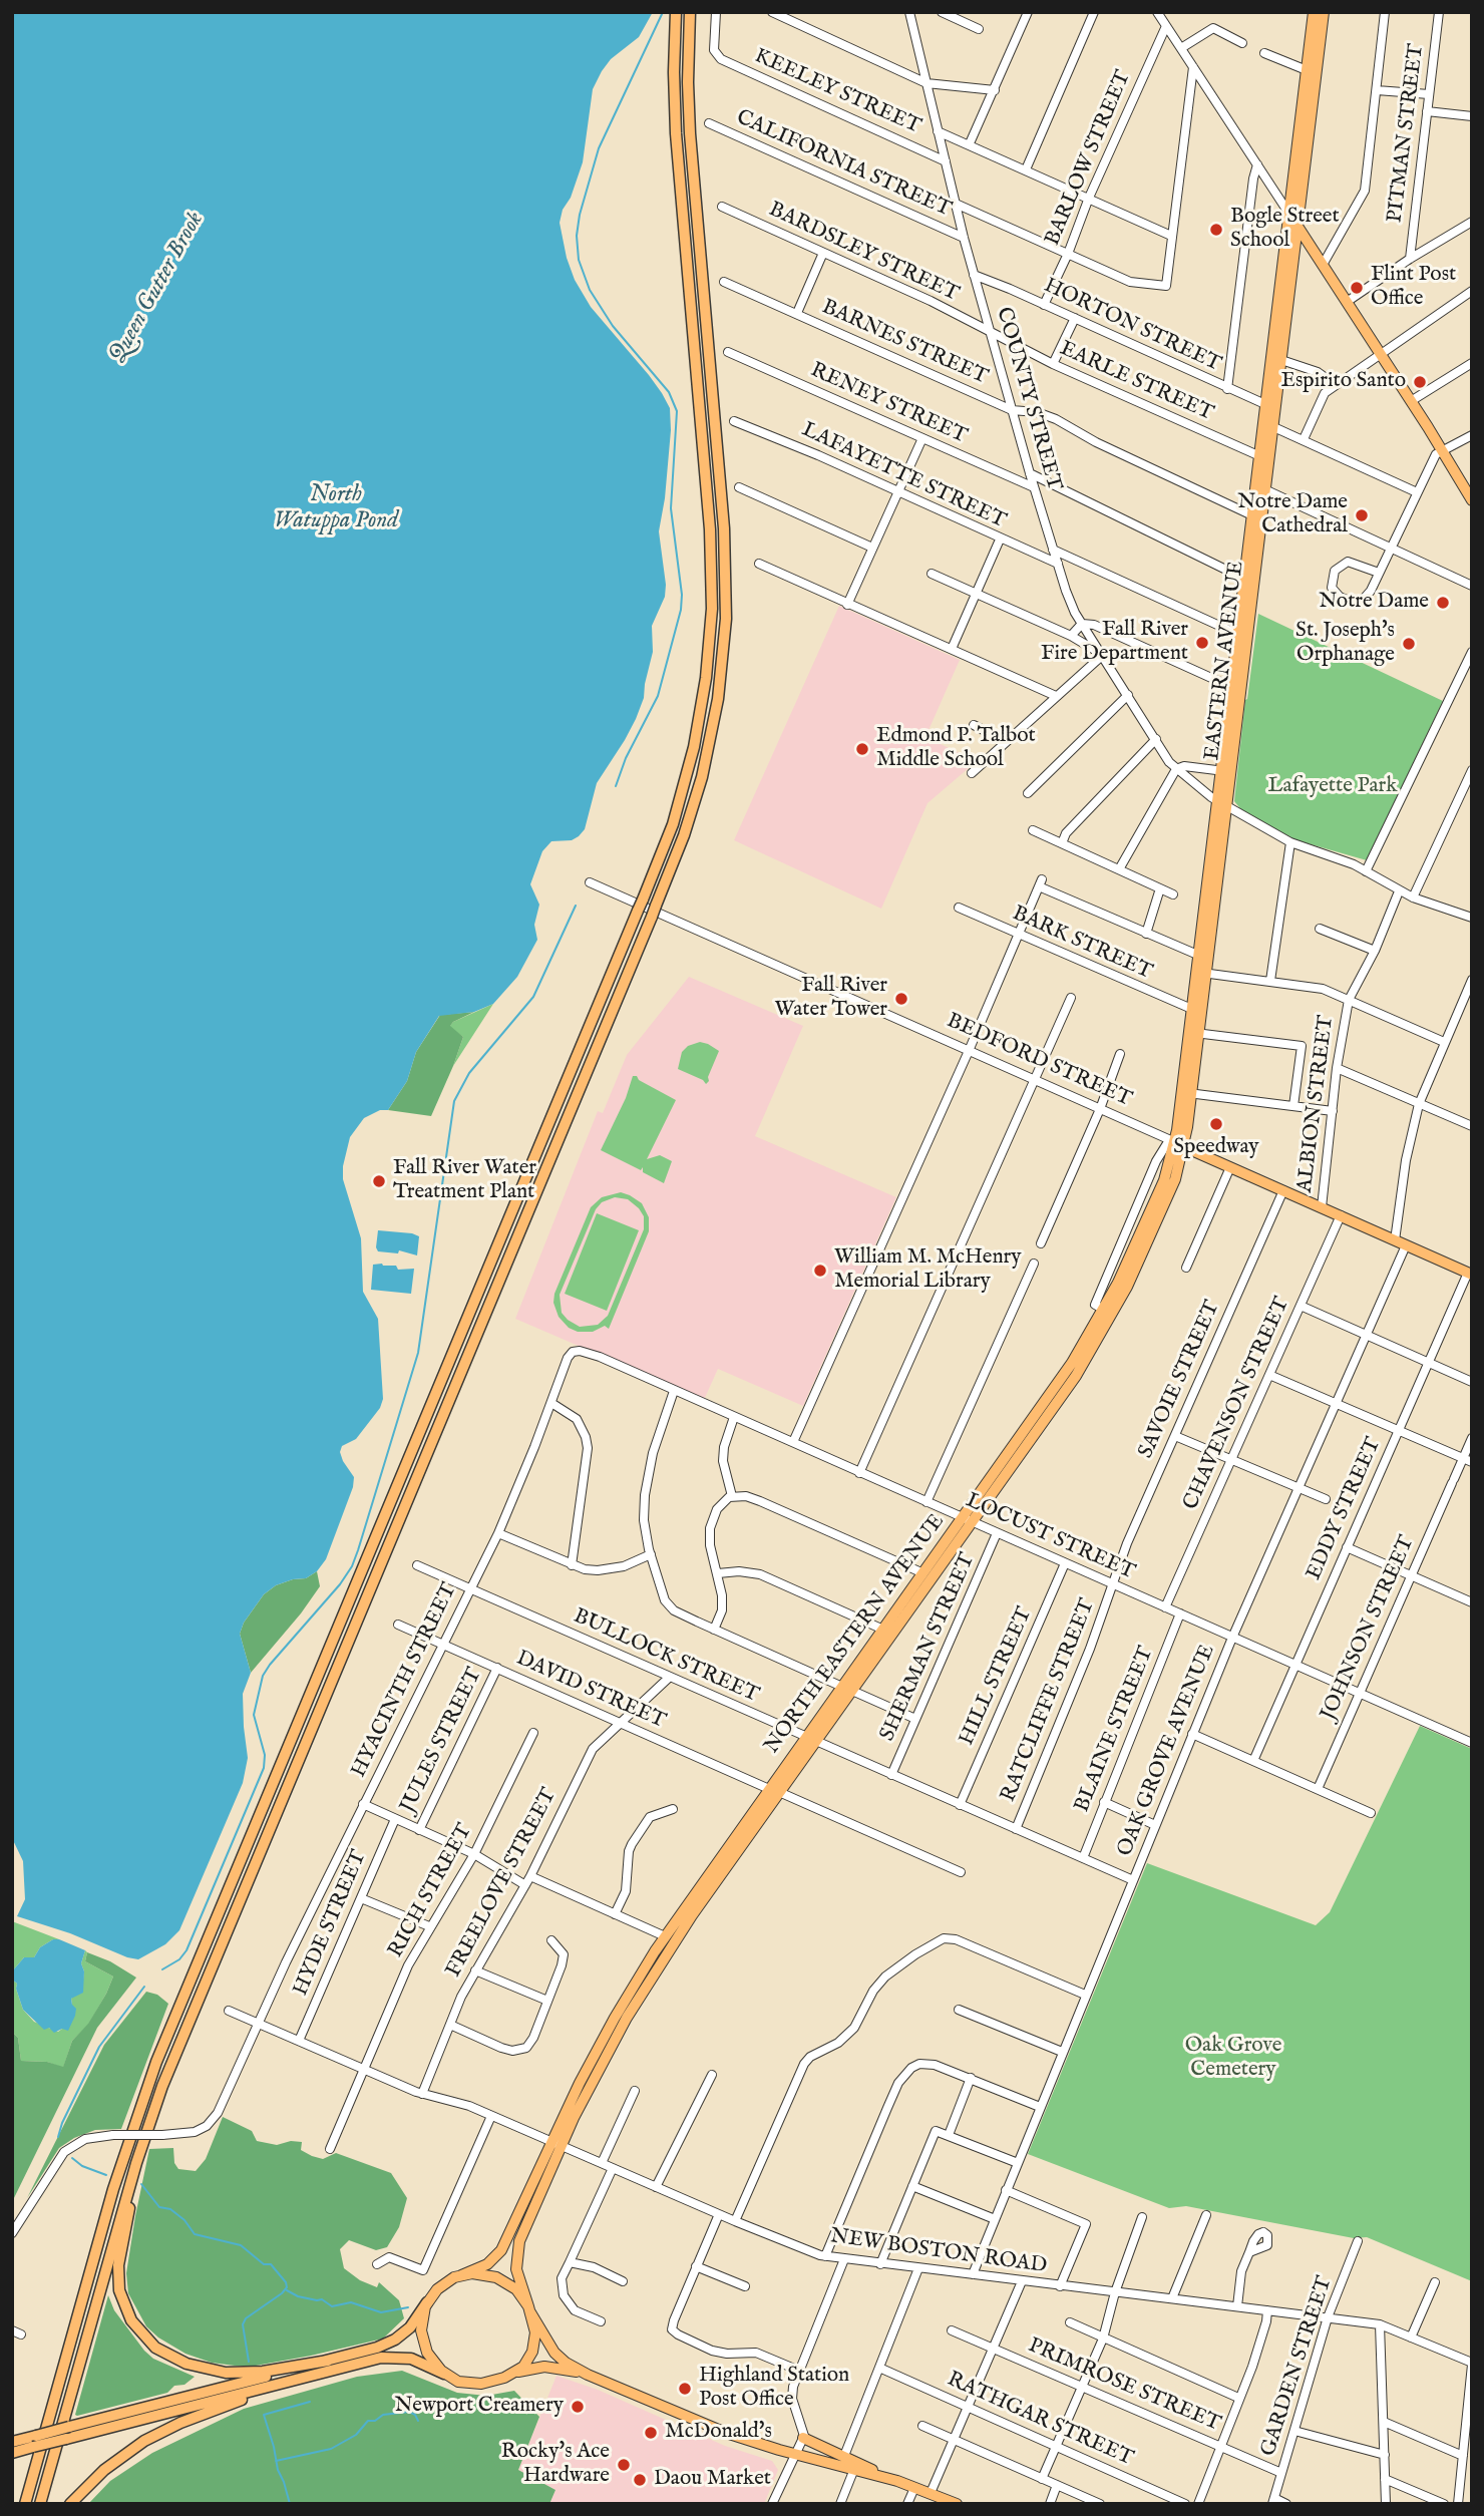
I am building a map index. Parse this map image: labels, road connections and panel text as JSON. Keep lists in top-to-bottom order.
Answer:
{
  "streets": {
    "main road": ["EASTERN AVENUE", "BEDFORD STREET", "NORTH EASTERN AVENUE"],
    "street": [
      "KEELEY STREET",
      "PITMAN STREET",
      "BARLOW STREET",
      "CALIFORNIA STREET",
      "BARDSLEY STREET",
      "HORTON STREET",
      "BARNES STREET",
      "EARLE STREET",
      "COUNTY STREET",
      "RENEY STREET",
      "LAFAYETTE STREET",
      "BARK STREET",
      "ALBION STREET",
      "SAVOIE STREET",
      "CHAVENSON STREET",
      "EDDY STREET",
      "LOCUST STREET",
      "JOHNSON STREET",
      "SHERMAN STREET",
      "BULLOCK STREET",
      "HILL STREET",
      "HYACINTH STREET",
      "DAVID STREET",
      "RATCLIFFE STREET",
      "BLAINE STREET",
      "JULES STREET",
      "OAK GROVE AVENUE",
      "FREELOVE STREET",
      "RICH STREET",
      "HYDE STREET",
      "NEW BOSTON ROAD",
      "GARDEN STREET",
      "PRIMROSE STREET",
      "RATHGAR STREET"
    ]
  },
  "crossings": [
    ["KEELEY STREET", "COUNTY STREET"],
    ["BARLOW STREET", "HORTON STREET"],
    ["CALIFORNIA STREET", "COUNTY STREET"],
    ["BARDSLEY STREET", "EARLE STREET"],
    ["BARDSLEY STREET", "COUNTY STREET"],
    ["HORTON STREET", "COUNTY STREET"],
    ["HORTON STREET", "EASTERN AVENUE"],
    ["BARNES STREET", "COUNTY STREET"],
    ["BARNES STREET", "EASTERN AVENUE"],
    ["EARLE STREET", "COUNTY STREET"],
    ["EARLE STREET", "EASTERN AVENUE"],
    ["COUNTY STREET", "RENEY STREET"],
    ["COUNTY STREET", "LAFAYETTE STREET"],
    ["COUNTY STREET", "EASTERN AVENUE"],
    ["COUNTY STREET", "ALBION STREET"],
    ["EASTERN AVENUE", "BARK STREET"],
    ["EASTERN AVENUE", "BEDFORD STREET"],
    ["EASTERN AVENUE", "NORTH EASTERN AVENUE"],
    ["BEDFORD STREET", "ALBION STREET"],
    ["BEDFORD STREET", "SAVOIE STREET"],
    ["BEDFORD STREET", "CHAVENSON STREET"],
    ["BEDFORD STREET", "EDDY STREET"],
    ["BEDFORD STREET", "NORTH EASTERN AVENUE"],
    ["BEDFORD STREET", "OAK GROVE AVENUE"],
    ["SAVOIE STREET", "LOCUST STREET"],
    ["SAVOIE STREET", "RATCLIFFE STREET"],
    ["CHAVENSON STREET", "LOCUST STREET"],
    ["EDDY STREET", "LOCUST STREET"],
    ["LOCUST STREET", "JOHNSON STREET"],
    ["LOCUST STREET", "NORTH EASTERN AVENUE"],
    ["LOCUST STREET", "SHERMAN STREET"],
    ["LOCUST STREET", "HILL STREET"],
    ["LOCUST STREET", "HYACINTH STREET"],
    ["LOCUST STREET", "RATCLIFFE STREET"],
    ["LOCUST STREET", "BLAINE STREET"],
    ["LOCUST STREET", "OAK GROVE AVENUE"],
    ["NORTH EASTERN AVENUE", "BULLOCK STREET"],
    ["NORTH EASTERN AVENUE", "DAVID STREET"],
    ["NORTH EASTERN AVENUE", "NEW BOSTON ROAD"],
    ["SHERMAN STREET", "BULLOCK STREET"],
    ["BULLOCK STREET", "HILL STREET"],
    ["BULLOCK STREET", "HYACINTH STREET"],
    ["BULLOCK STREET", "RATCLIFFE STREET"],
    ["BULLOCK STREET", "BLAINE STREET"],
    ["BULLOCK STREET", "OAK GROVE AVENUE"],
    ["BULLOCK STREET", "FREELOVE STREET"],
    ["HYACINTH STREET", "DAVID STREET"],
    ["HYACINTH STREET", "NEW BOSTON ROAD"],
    ["DAVID STREET", "JULES STREET"],
    ["DAVID STREET", "FREELOVE STREET"],
    ["OAK GROVE AVENUE", "NEW BOSTON ROAD"],
    ["FREELOVE STREET", "NEW BOSTON ROAD"],
    ["RICH STREET", "NEW BOSTON ROAD"],
    ["HYDE STREET", "NEW BOSTON ROAD"],
    ["NEW BOSTON ROAD", "GARDEN STREET"],
    ["GARDEN STREET", "PRIMROSE STREET"]
  ],
  "water": ["Queen Gutter Brook", "North Watuppa Pond"],
  "parks": ["Lafayette Park", "Oak Grove Cemetery"],
  "places": [
    "Bogle Street School",
    "Flint Post Office",
    "Espirito Santo",
    "Notre Dame Cathedral",
    "Notre Dame",
    "Fall River Fire Department",
    "St. Joseph's Orphanage",
    "Edmond P. Talbot Middle School",
    "Fall River Water Tower",
    "Speedway",
    "Fall River Water Treatment Plant",
    "William M. McHenry Memorial Library",
    "Highland Station Post Office",
    "Newport Creamery",
    "McDonald's",
    "Rocky's Ace Hardware",
    "Daou Market"
  ]
}
